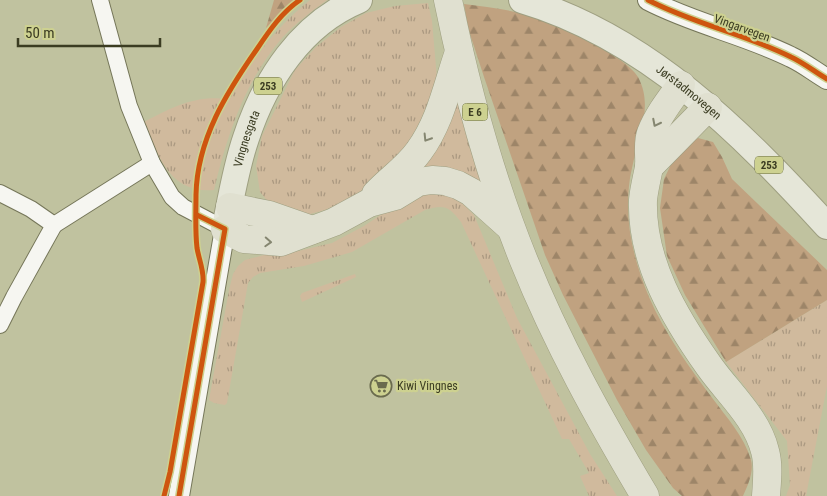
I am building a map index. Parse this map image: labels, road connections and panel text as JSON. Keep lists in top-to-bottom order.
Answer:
{
  "streets": {
    "highway": ["E 6"],
    "main road": ["253", "Jørstadmovegen", "Vingnesgata"],
    "street": ["Vingarvegen"]
  },
  "places": {
    "supermarket": ["Kiwi Vingnes"]
  },
  "scale_bar": "50 m"
}
